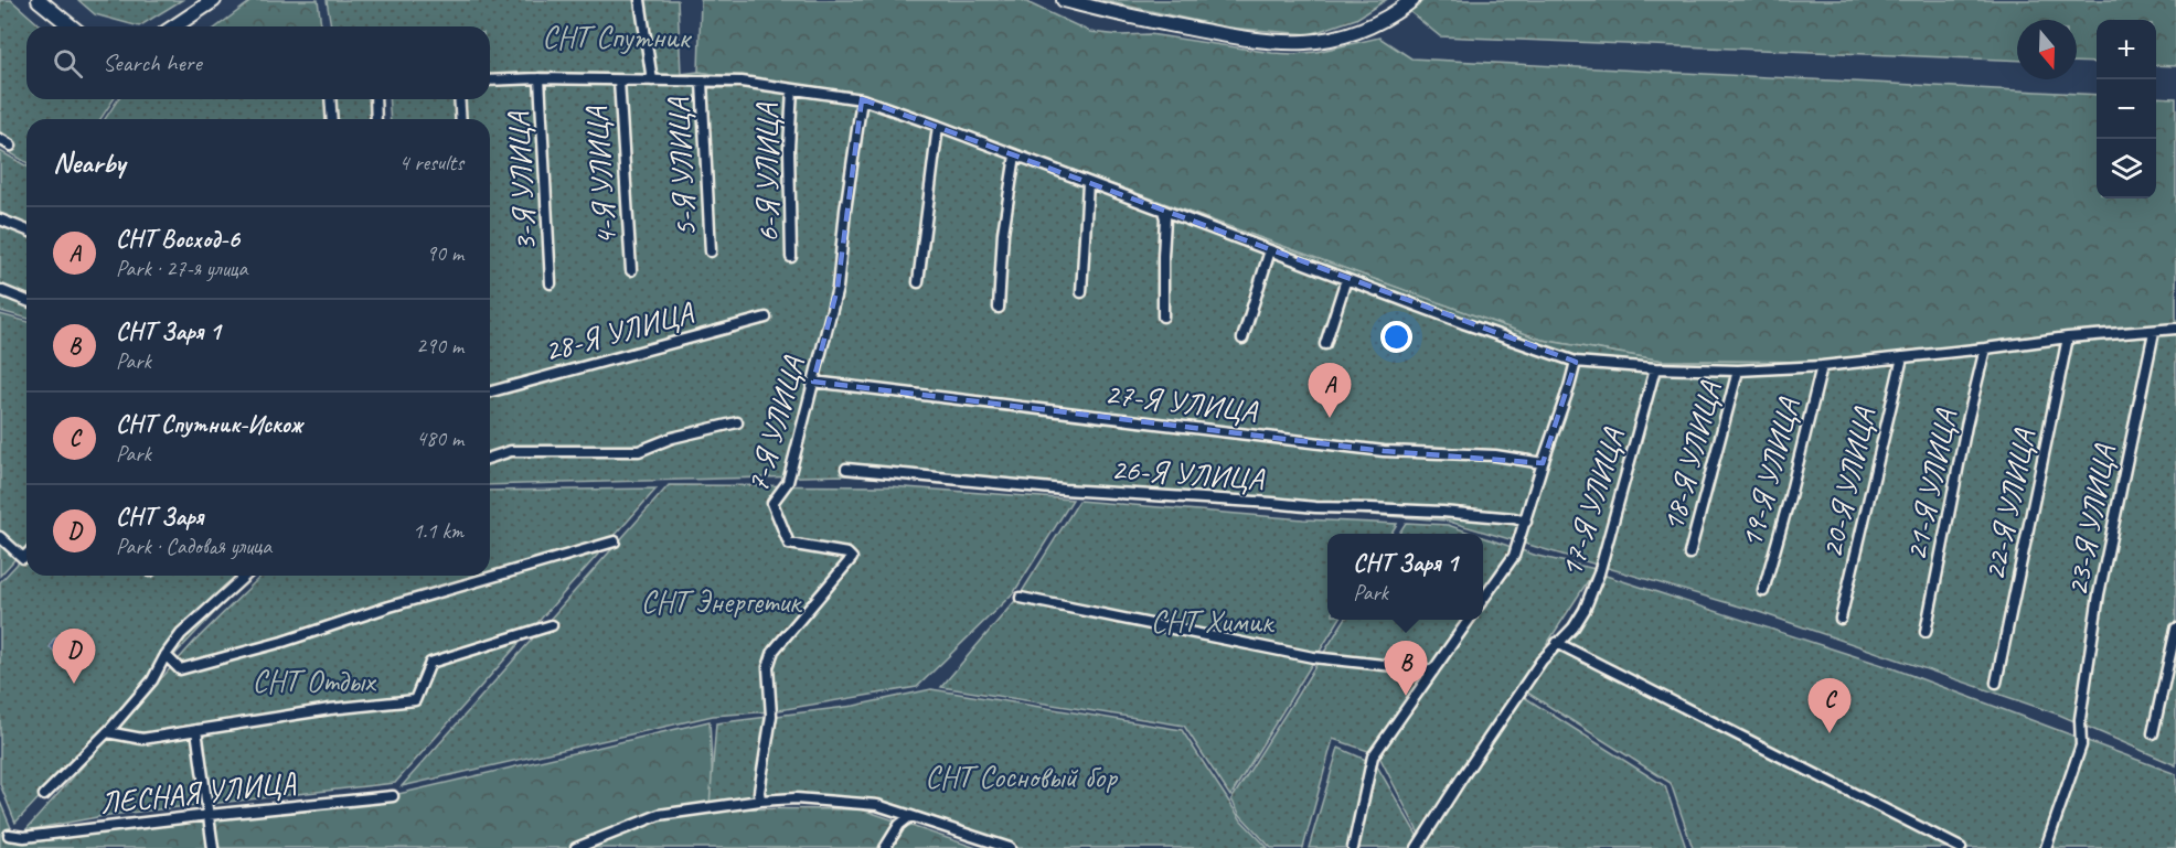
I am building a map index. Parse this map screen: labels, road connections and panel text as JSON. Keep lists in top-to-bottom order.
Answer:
{
  "streets": {
    "street": [
      "5-Я УЛИЦА",
      "6-Я УЛИЦА",
      "4-Я УЛИЦА",
      "3-Я УЛИЦА",
      "28-Я УЛИЦА",
      "27-Я УЛИЦА",
      "7-Я УЛИЦА",
      "18-Я УЛИЦА",
      "26-Я УЛИЦА",
      "19-Я УЛИЦА",
      "20-Я УЛИЦА",
      "21-Я УЛИЦА",
      "17-Я УЛИЦА",
      "22-Я УЛИЦА",
      "23-Я УЛИЦА",
      "ЛЕСНАЯ УЛИЦА"
    ]
  },
  "crossings": [
    ["27-Я УЛИЦА", "7-Я УЛИЦА"]
  ],
  "parks": [
    "СНТ Спутник",
    "СНТ Энергетик",
    "СНТ Химик",
    "СНТ Отдых",
    "СНТ Сосновый бор"
  ],
  "north": "bottom",
  "page": {
    "map_buttons": ["+", "−"],
    "search": "Search here",
    "heading": ["Nearby", "4 results"],
    "list": [
      {
        "mark": "A",
        "name": "СНТ Восход-6",
        "note": "Park · 27-я улица",
        "value": "90 m"
      },
      {
        "mark": "B",
        "name": "СНТ Заря 1",
        "note": "Park",
        "value": "290 m"
      },
      {
        "mark": "C",
        "name": "СНТ Спутник-Искож",
        "note": "Park",
        "value": "480 m"
      },
      {
        "mark": "D",
        "name": "СНТ Заря",
        "note": "Park · Садовая улица",
        "value": "1.1 km"
      }
    ],
    "pins": [
      "A",
      "D",
      "B",
      "C"
    ],
    "popup": ["СНТ Заря 1", "Park"]
  }
}
